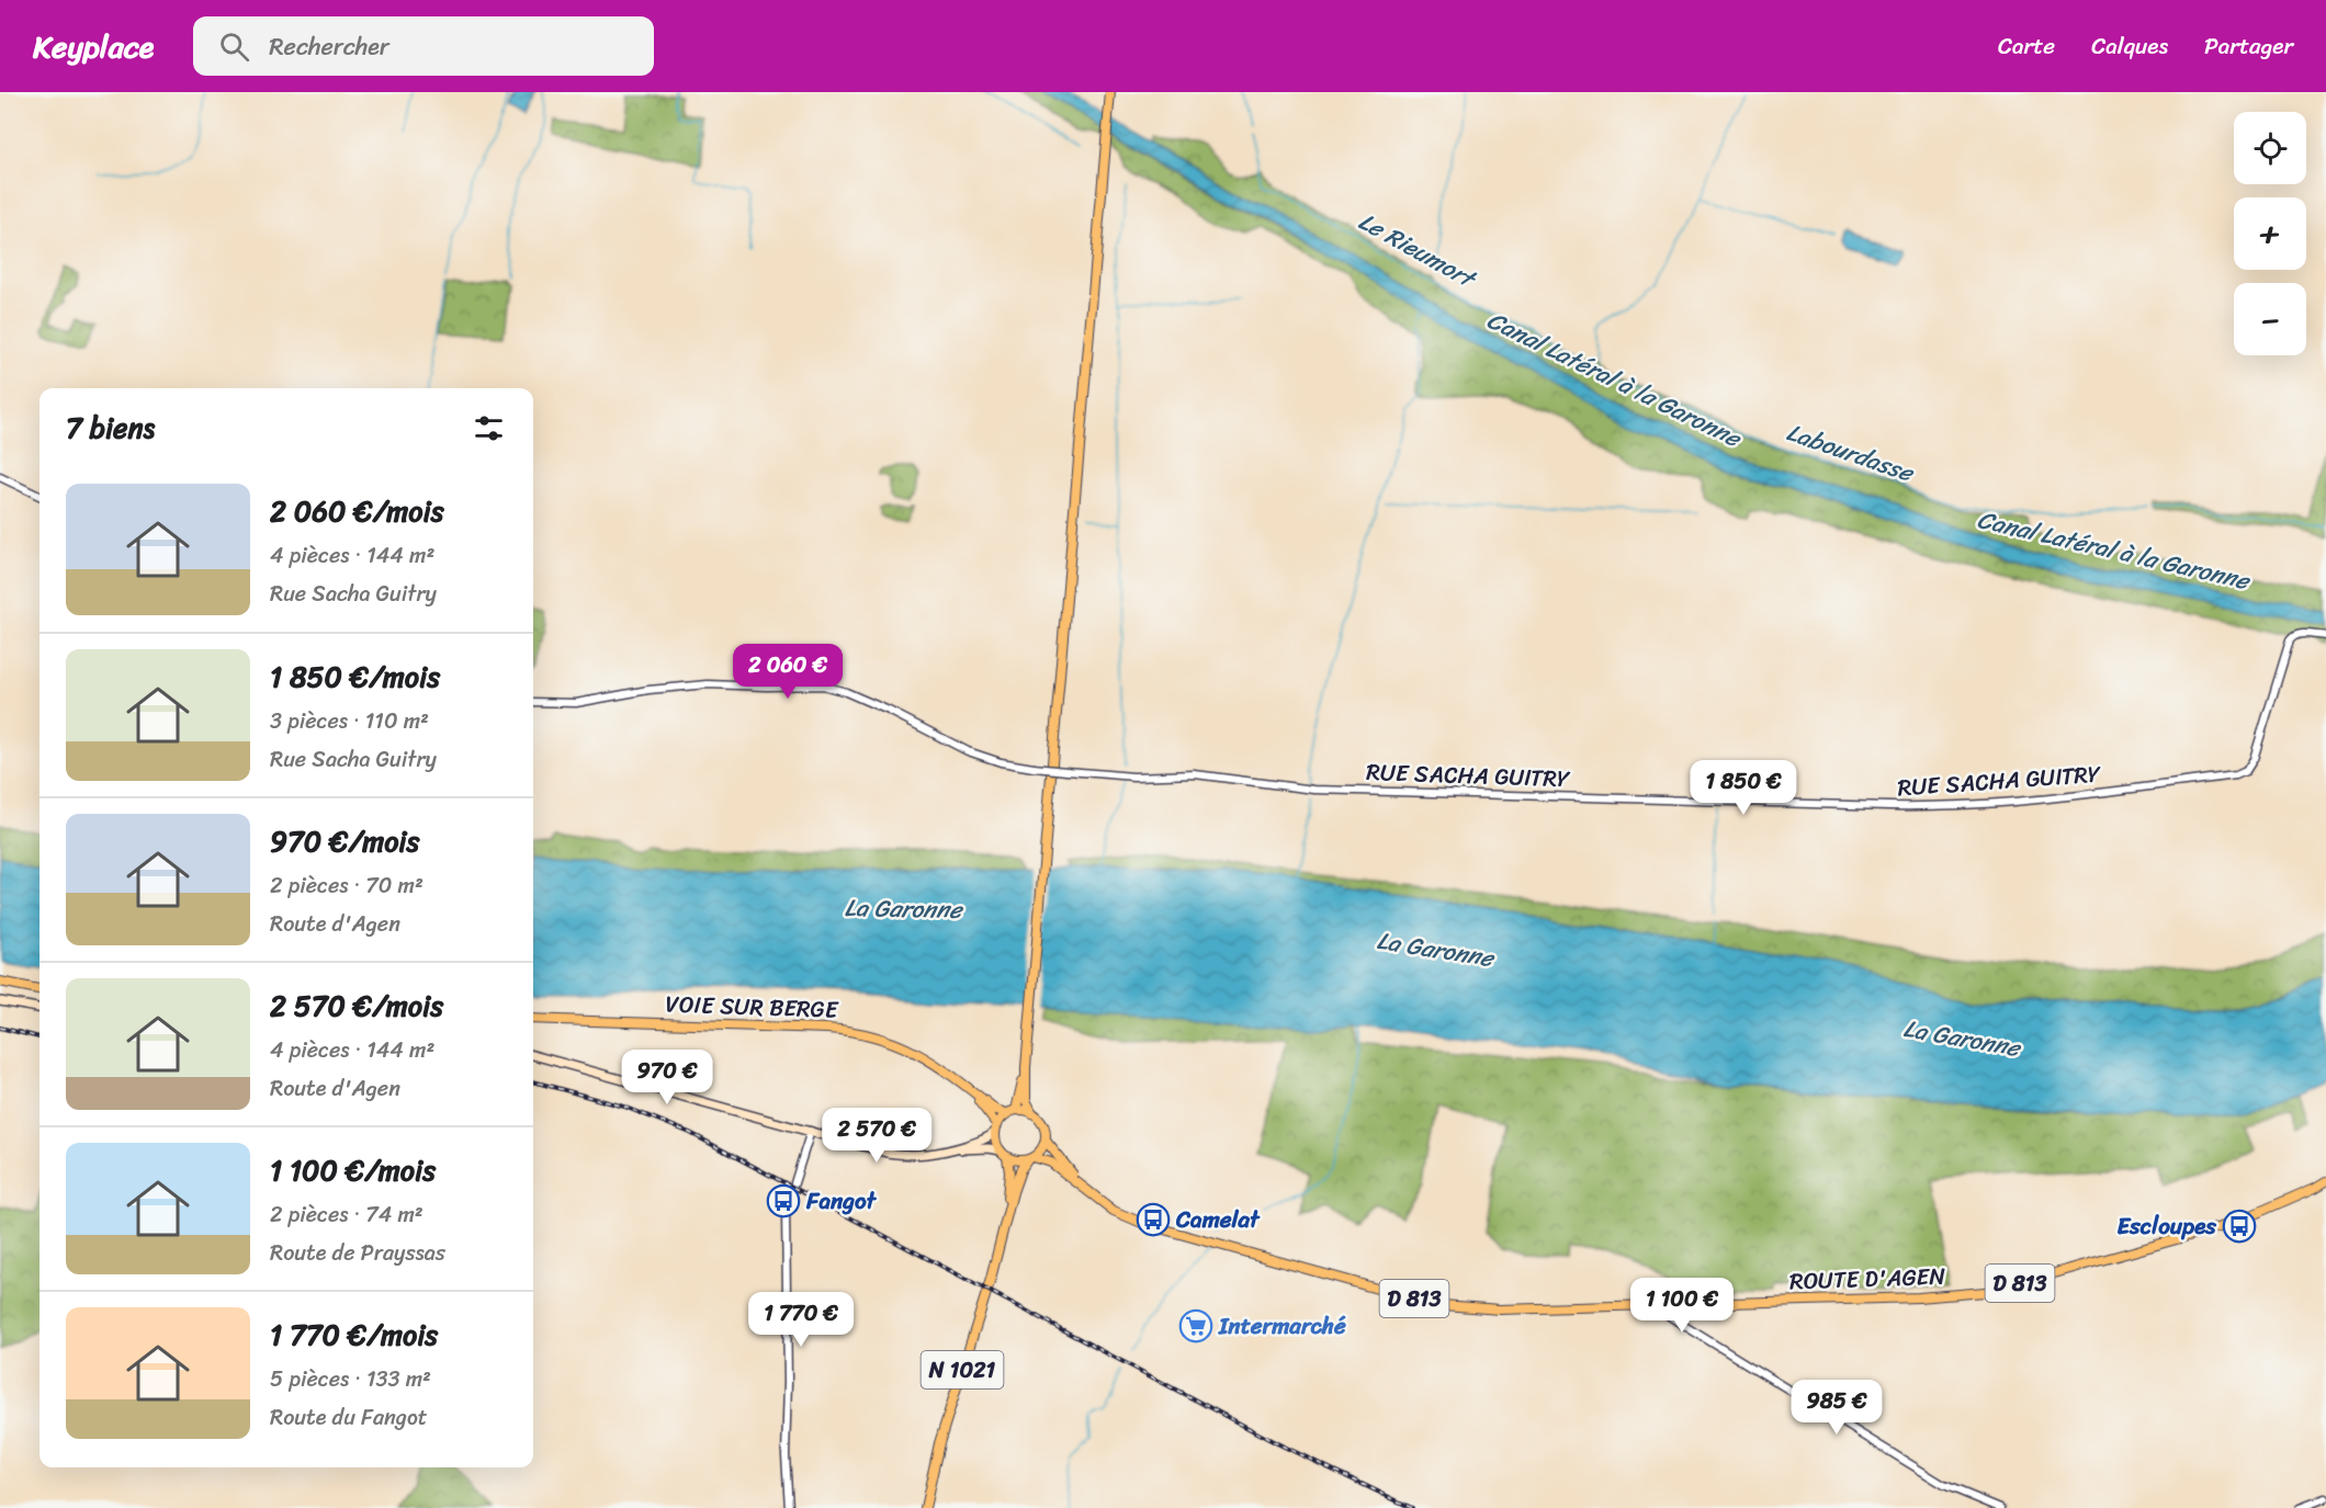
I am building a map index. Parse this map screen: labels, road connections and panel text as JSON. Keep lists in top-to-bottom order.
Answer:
{
  "streets": {
    "main road": [
      "VOIE SUR BERGE",
      "ROUTE D'AGEN",
      "D 813",
      "N 1021"
    ],
    "street": ["RUE SACHA GUITRY"]
  },
  "crossings": [
    ["ROUTE D'AGEN", "N 1021"]
  ],
  "water": [
    "Le Rieumort",
    "Canal Latéral à la Garonne",
    "Labourdasse",
    "La Garonne"
  ],
  "places": {
    "bus stop": ["Fangot", "Camelat", "Escloupes"],
    "supermarket": ["Intermarché"]
  },
  "page": {
    "header": "Keyplace",
    "search": "Rechercher",
    "nav": ["Carte", "Calques", "Partager"],
    "map_buttons": ["+", "−"],
    "heading": "7 biens",
    "list": [
      {
        "name": "2 060 €/mois",
        "note": "4 pièces · 144 m² · Rue Sacha Guitry"
      },
      {
        "name": "1 850 €/mois",
        "note": "3 pièces · 110 m² · Rue Sacha Guitry"
      },
      {
        "name": "970 €/mois",
        "note": "2 pièces · 70 m² · Route d'Agen"
      },
      {
        "name": "2 570 €/mois",
        "note": "4 pièces · 144 m² · Route d'Agen"
      },
      {
        "name": "1 100 €/mois",
        "note": "2 pièces · 74 m² · Route de Prayssas"
      },
      {
        "name": "1 770 €/mois",
        "note": "5 pièces · 133 m² · Route du Fangot"
      }
    ],
    "price": [
      "2 060 €",
      "1 850 €",
      "970 €",
      "2 570 €",
      "1 100 €",
      "1 770 €",
      "985 €"
    ]
  }
}
